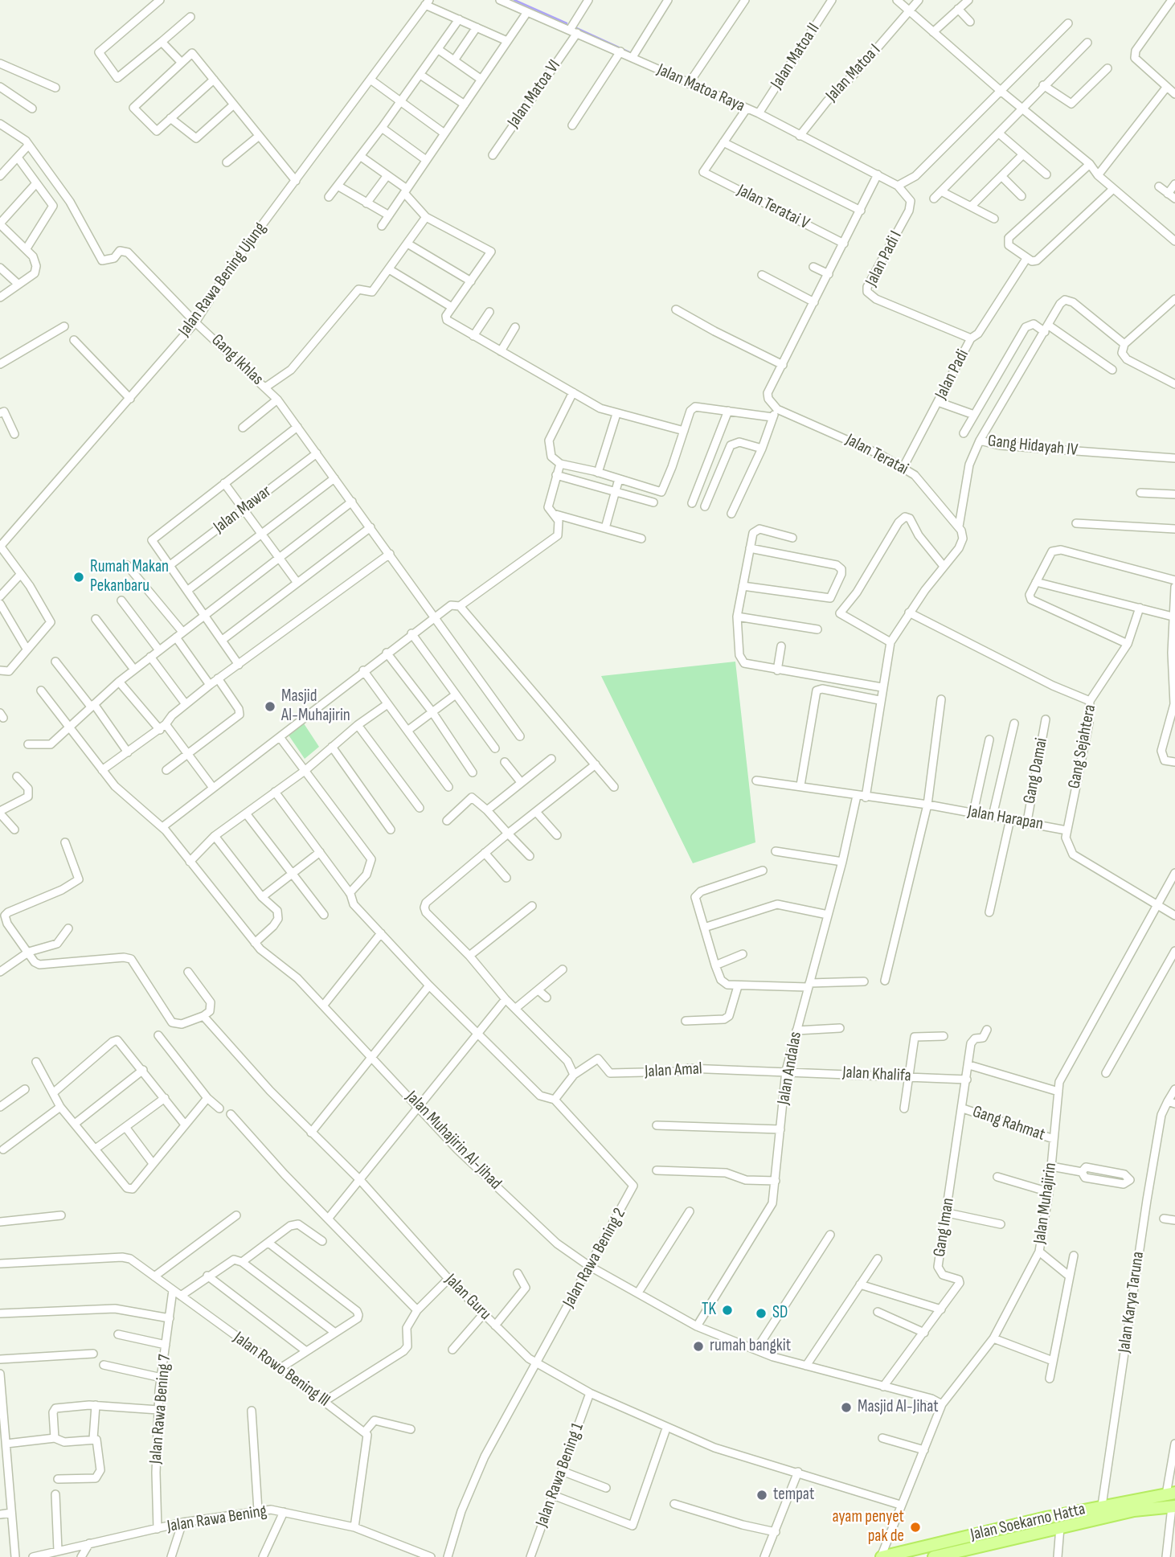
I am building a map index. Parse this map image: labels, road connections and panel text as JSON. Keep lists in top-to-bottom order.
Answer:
{
  "streets": {
    "main road": ["Jalan Soekarno Hatta"],
    "street": [
      "Jalan Matoa II",
      "Jalan Matoa I",
      "Jalan Matoa Raya",
      "Jalan Matoa VI",
      "Jalan Teratai V",
      "Jalan Padi I",
      "Jalan Rawa Bening Ujung",
      "Gang Ikhlas",
      "Jalan Padi",
      "Gang Hidayah IV",
      "Jalan Teratai",
      "Jalan Mawar",
      "Gang Sejahtera",
      "Gang Damai",
      "Jalan Harapan",
      "Jalan Andalas",
      "Jalan Amal",
      "Jalan Khalifa",
      "Gang Rahmat",
      "Jalan Muhajirin Al-Jihad",
      "Jalan Muhajirin",
      "Gang Iman",
      "Jalan Rawa Bening 2",
      "Jalan Guru",
      "Jalan Karya Taruna",
      "Jalan Rowo Bening lll",
      "Jalan Rawa Bening 7",
      "Jalan Rawa Bening 1",
      "Jalan Rawa Bening"
    ]
  },
  "crossings": [
    ["Jalan Matoa II", "Jalan Matoa Raya"],
    ["Jalan Matoa I", "Jalan Matoa Raya"],
    ["Jalan Matoa Raya", "Jalan Matoa VI"],
    ["Jalan Matoa Raya", "Jalan Padi I"],
    ["Jalan Padi I", "Jalan Padi"],
    ["Jalan Rawa Bening Ujung", "Gang Ikhlas"],
    ["Gang Ikhlas", "Jalan Mawar"],
    ["Jalan Padi", "Jalan Teratai"],
    ["Gang Hidayah IV", "Jalan Teratai"],
    ["Gang Sejahtera", "Jalan Harapan"],
    ["Gang Damai", "Jalan Harapan"],
    ["Jalan Harapan", "Jalan Andalas"],
    ["Jalan Harapan", "Jalan Muhajirin"],
    ["Jalan Andalas", "Jalan Amal"],
    ["Jalan Andalas", "Jalan Khalifa"],
    ["Jalan Andalas", "Jalan Muhajirin Al-Jihad"],
    ["Jalan Amal", "Jalan Khalifa"],
    ["Jalan Khalifa", "Gang Iman"],
    ["Gang Rahmat", "Jalan Muhajirin"],
    ["Gang Rahmat", "Gang Iman"],
    ["Jalan Muhajirin Al-Jihad", "Jalan Muhajirin"],
    ["Jalan Muhajirin Al-Jihad", "Gang Iman"],
    ["Jalan Muhajirin Al-Jihad", "Jalan Rawa Bening 2"],
    ["Jalan Muhajirin", "Jalan Guru"],
    ["Jalan Muhajirin", "Jalan Soekarno Hatta"],
    ["Jalan Rawa Bening 2", "Jalan Guru"],
    ["Jalan Guru", "Jalan Rawa Bening 1"],
    ["Jalan Karya Taruna", "Jalan Soekarno Hatta"],
    ["Jalan Rowo Bening lll", "Jalan Rawa Bening 7"],
    ["Jalan Rawa Bening 7", "Jalan Rawa Bening"]
  ],
  "places": [
    "Rumah Makan Pekanbaru",
    "Masjid Al-Muhajirin",
    "TK",
    "SD",
    "rumah bangkit",
    "Masjid Al-Jihat",
    "tempat",
    "ayam penyet pak de"
  ]
}
